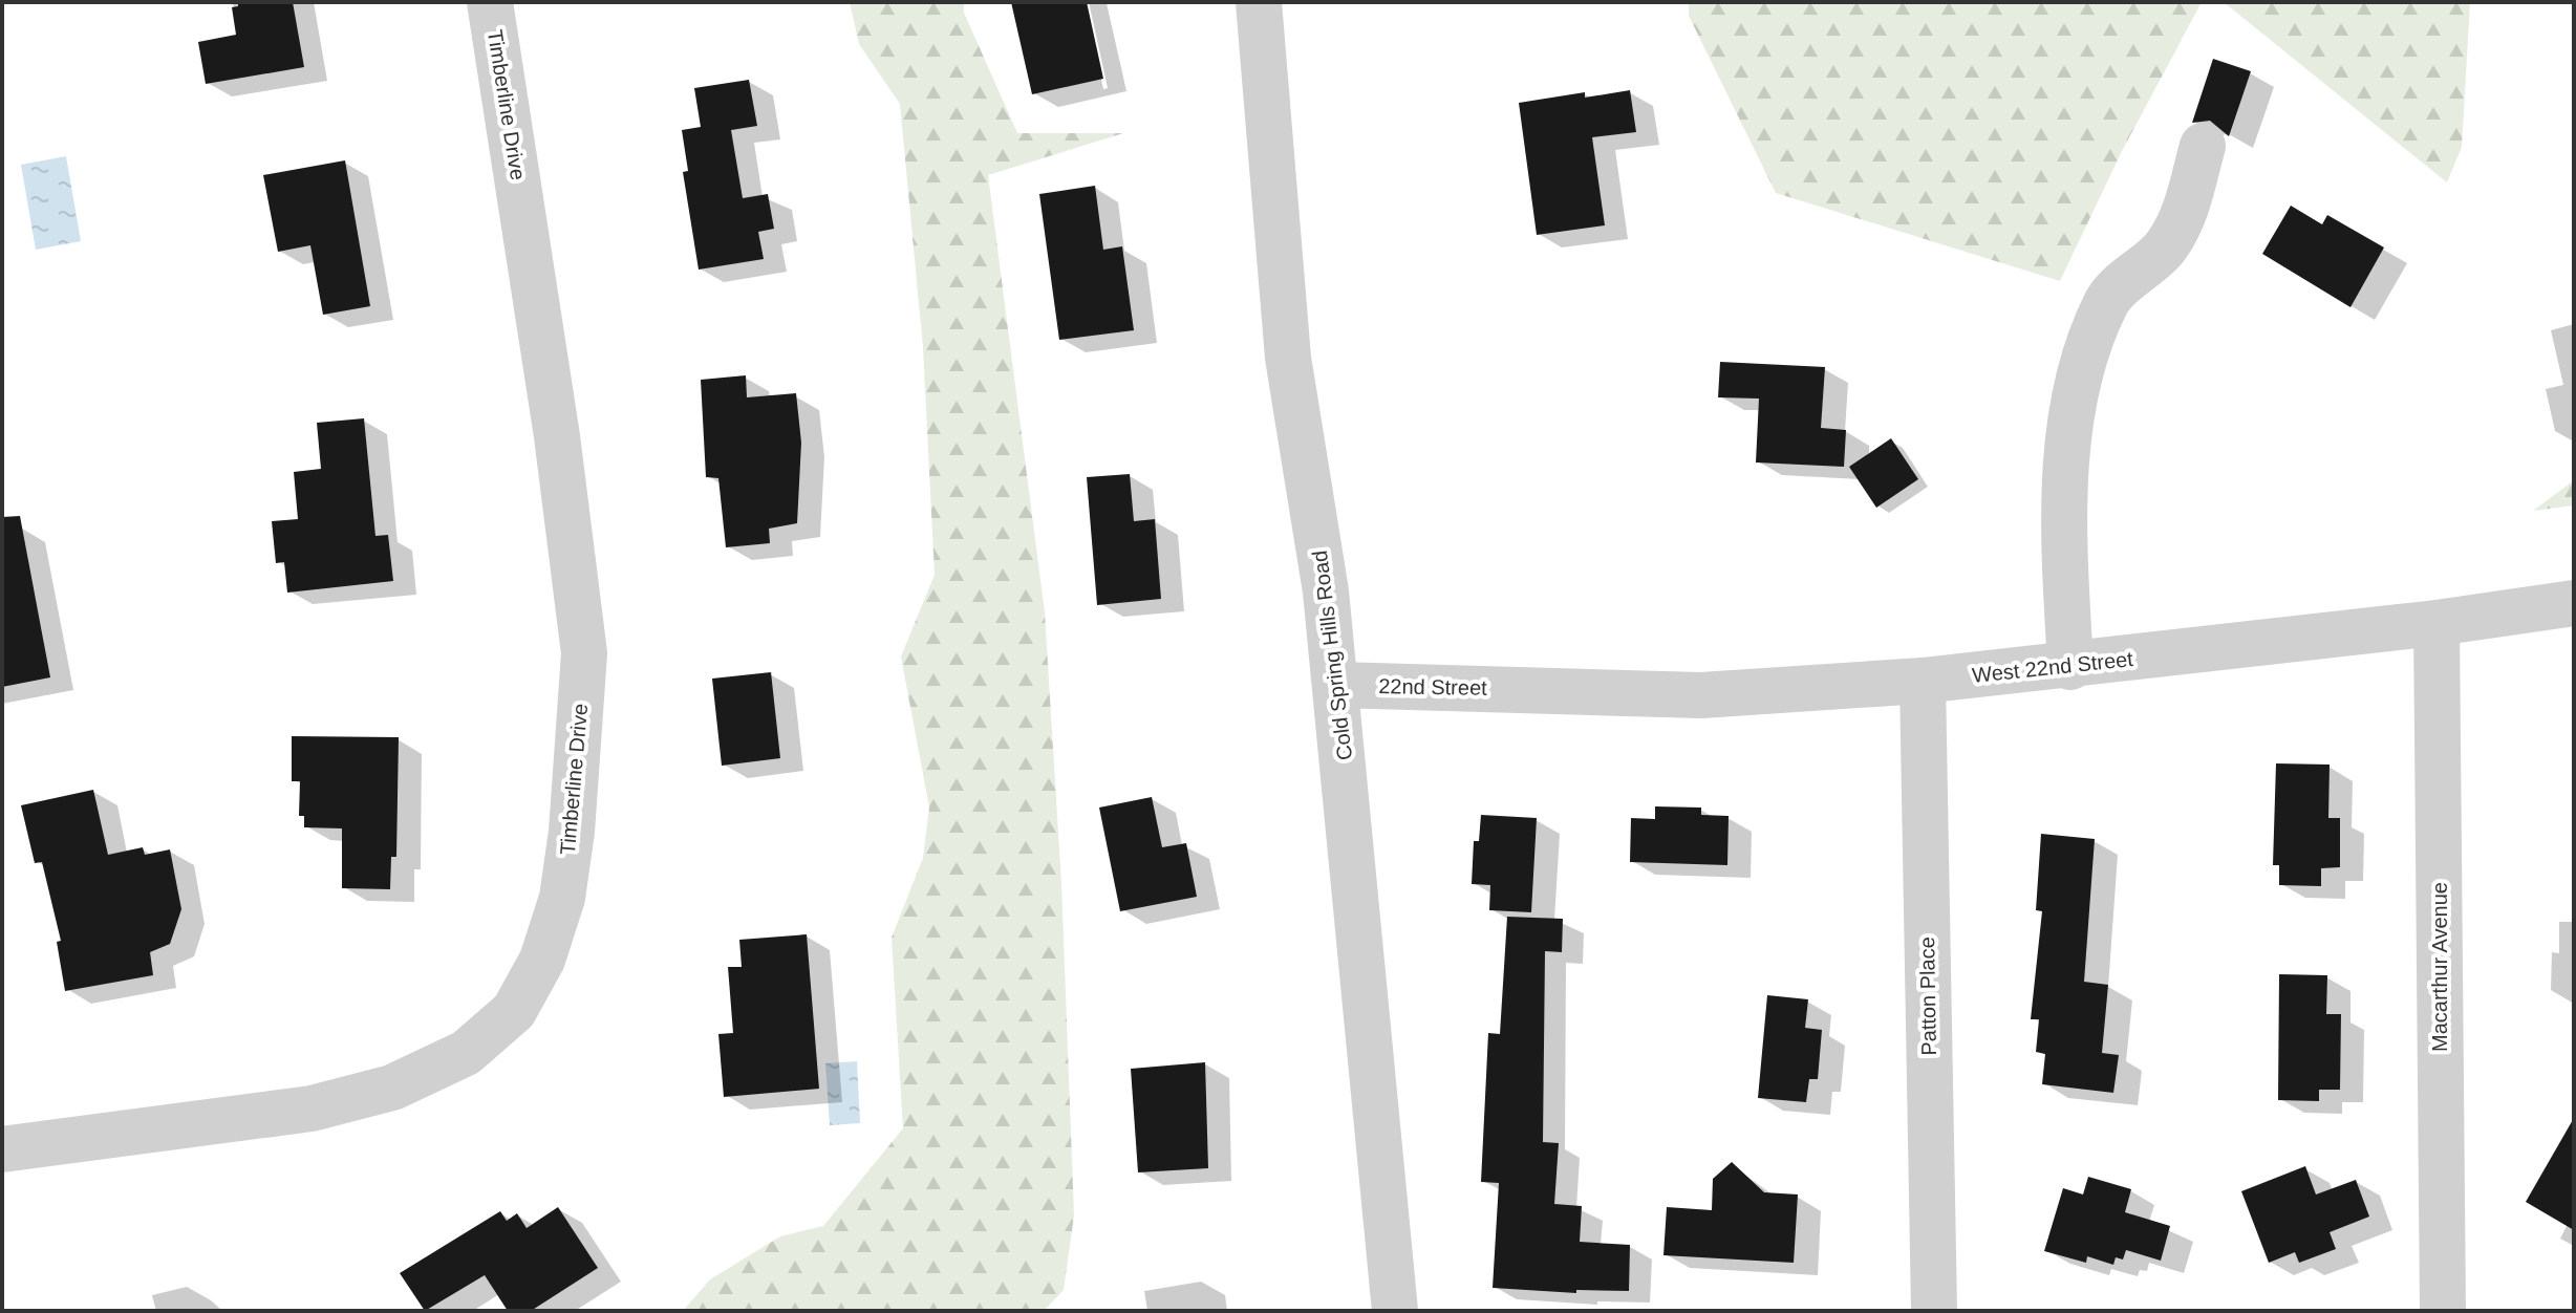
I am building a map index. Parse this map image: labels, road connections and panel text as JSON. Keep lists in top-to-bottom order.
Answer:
{
  "streets": {
    "street": [
      "Timberline Drive",
      "Cold Spring Hills Road",
      "West 22nd Street",
      "22nd Street",
      "Macarthur Avenue",
      "Patton Place"
    ]
  },
  "crossings": [
    ["Cold Spring Hills Road", "22nd Street"],
    ["West 22nd Street", "22nd Street"],
    ["West 22nd Street", "Macarthur Avenue"],
    ["West 22nd Street", "Patton Place"]
  ]
}
